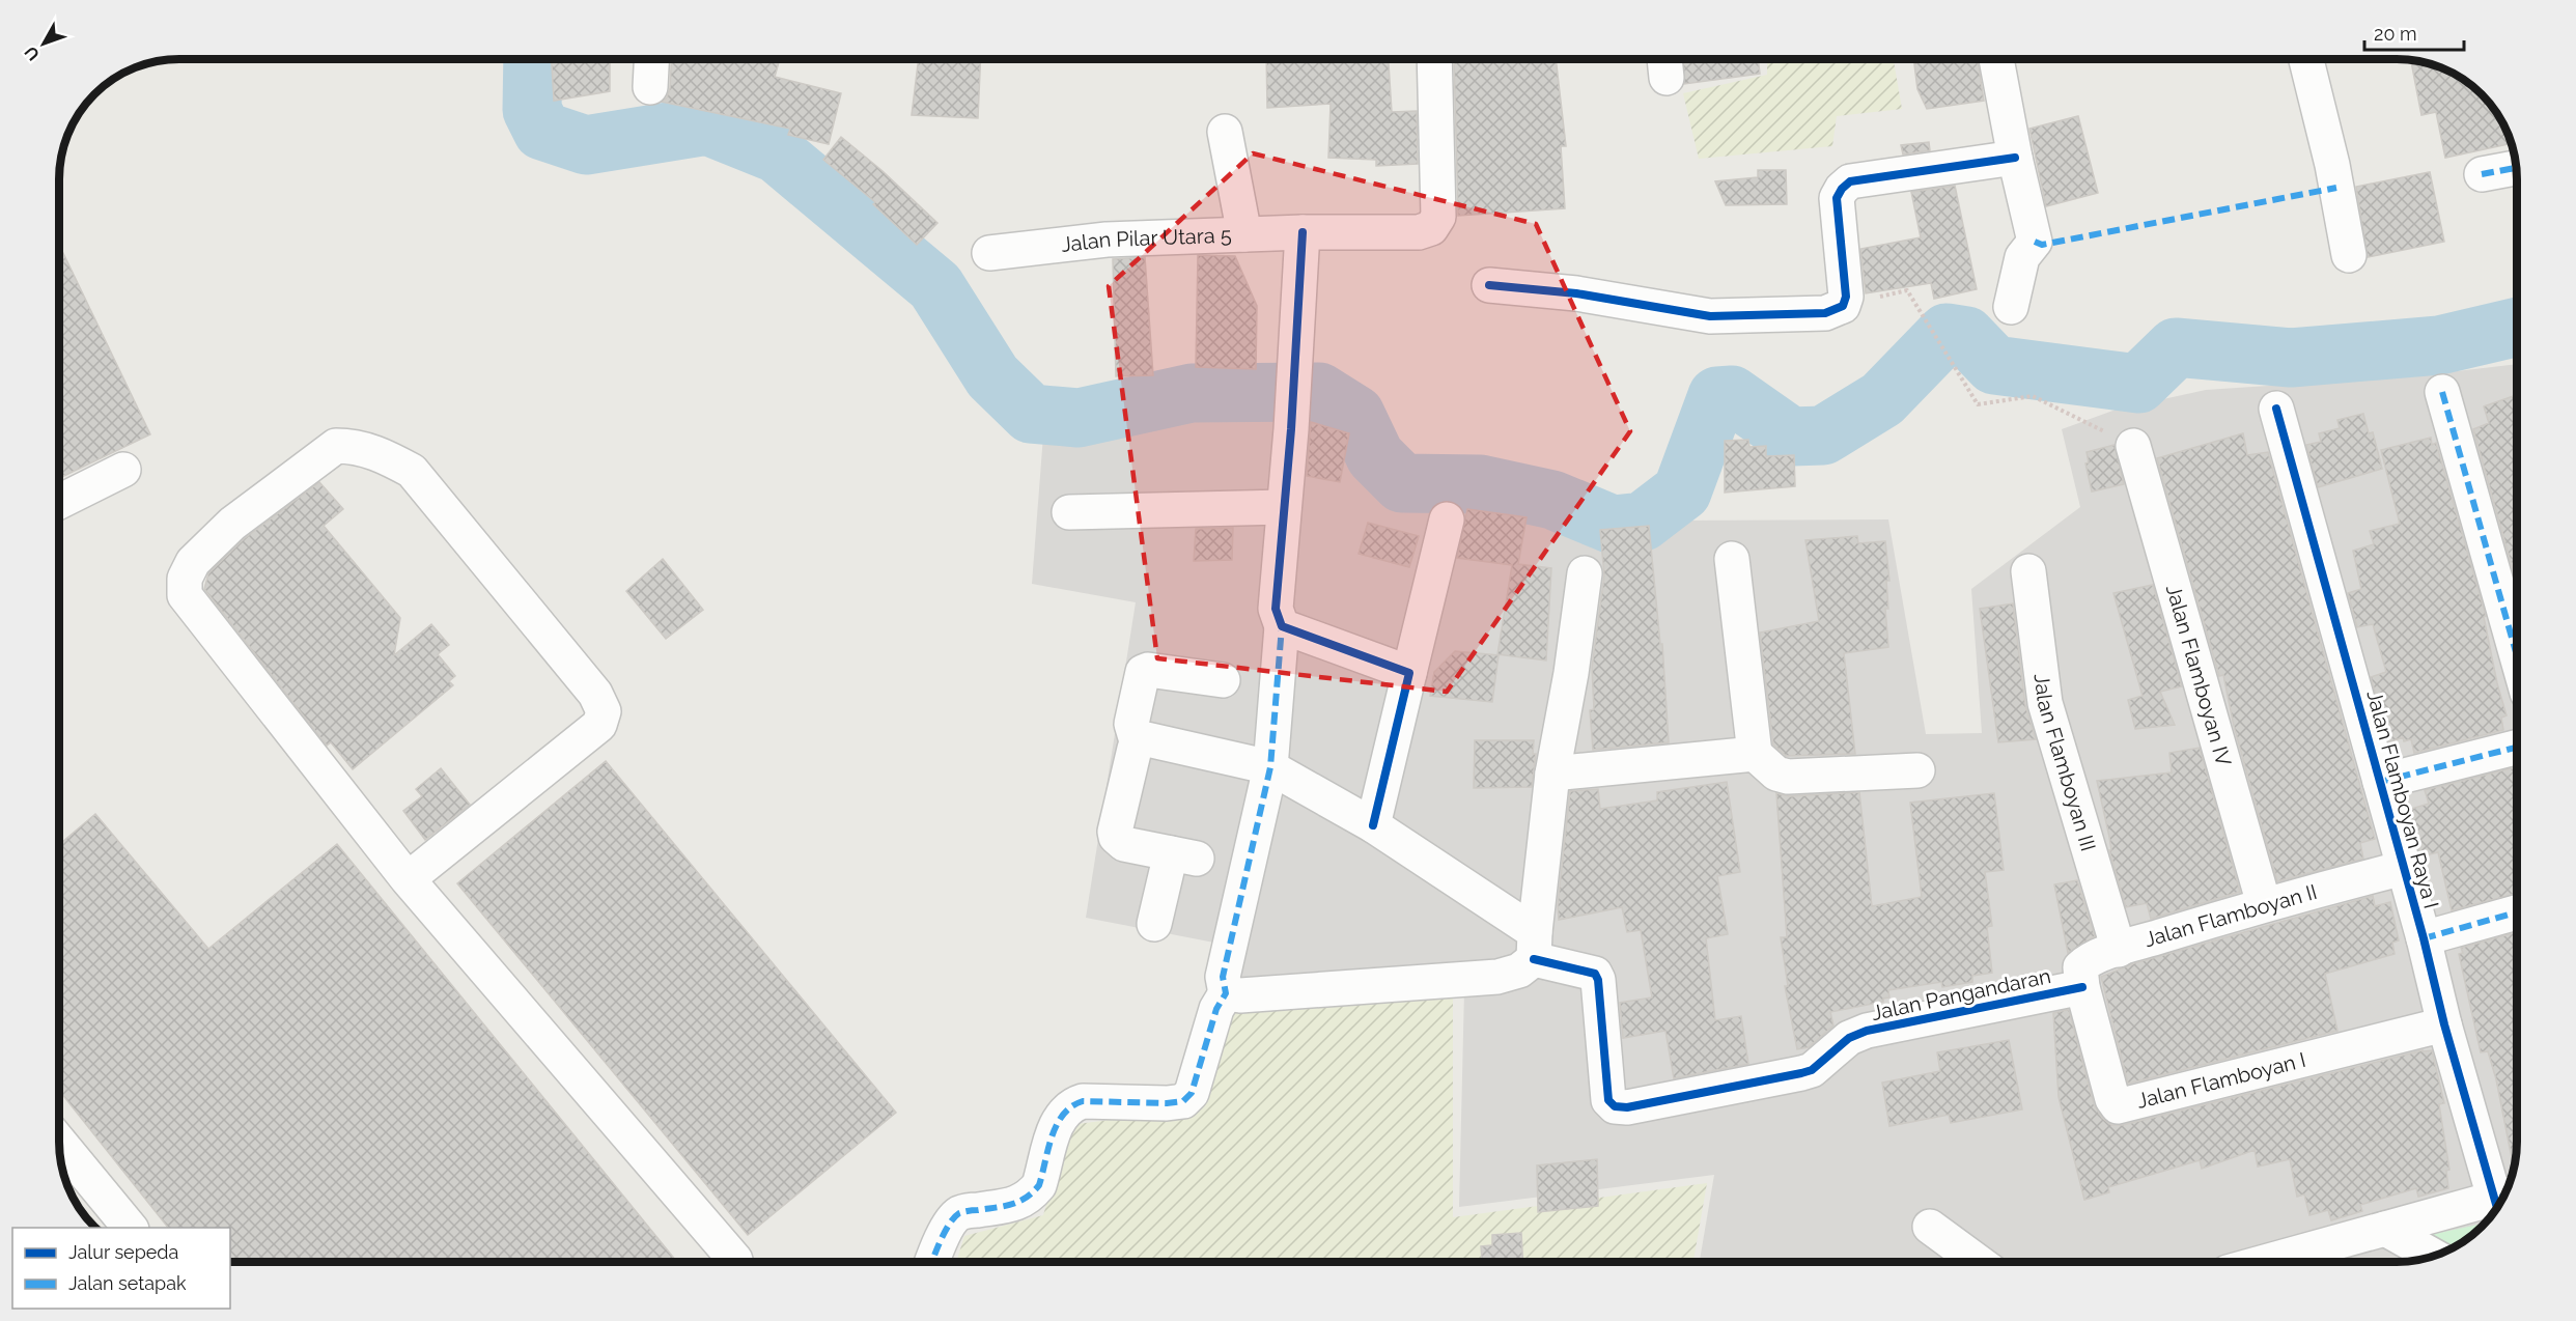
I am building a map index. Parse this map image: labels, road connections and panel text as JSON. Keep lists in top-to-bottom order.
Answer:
{
  "streets": {
    "street": [
      "Jalan Pilar Utara 5",
      "Jalan Flamboyan IV",
      "Jalan Flamboyan III",
      "Jalan Flamboyan Raya I",
      "Jalan Flamboyan II",
      "Jalan Pangandaran",
      "Jalan Flamboyan I"
    ]
  },
  "crossings": [
    ["Jalan Flamboyan IV", "Jalan Flamboyan II"],
    ["Jalan Flamboyan III", "Jalan Flamboyan II"],
    ["Jalan Flamboyan Raya I", "Jalan Flamboyan II"],
    ["Jalan Flamboyan Raya I", "Jalan Flamboyan I"],
    ["Jalan Flamboyan II", "Jalan Pangandaran"],
    ["Jalan Flamboyan II", "Jalan Flamboyan I"],
    ["Jalan Pangandaran", "Jalan Flamboyan I"]
  ],
  "legend": ["Jalur sepeda", "Jalan setapak"],
  "scale_bar": "20 m",
  "north": "bottom left"
}
